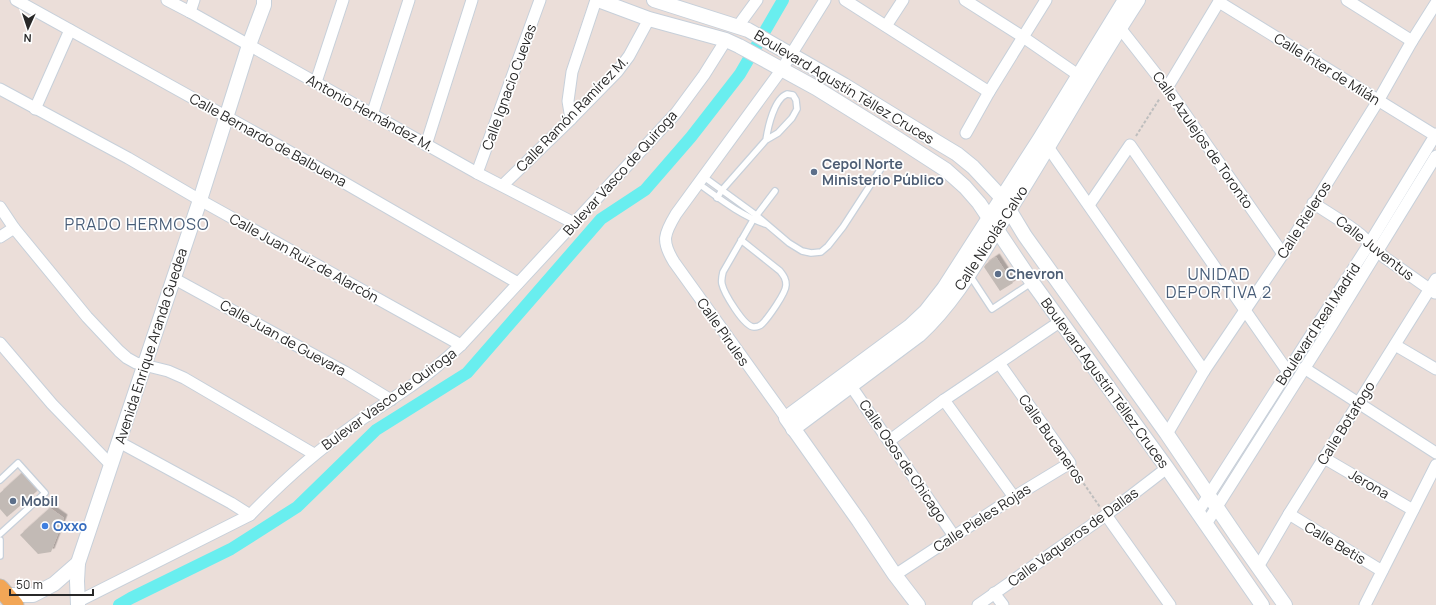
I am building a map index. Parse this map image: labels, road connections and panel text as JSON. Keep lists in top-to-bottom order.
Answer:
{
  "streets": {
    "street": [
      "Calle Ínter de Milán",
      "Calle Ignacio Cuevas",
      "Boulevard Agustín Téllez Cruces",
      "Antonio Hernández M.",
      "Calle Ramón Ramírez M.",
      "Calle Bernardo de Balbuena",
      "Calle Azulejos de Toronto",
      "Bulevar Vasco de Quiroga",
      "Calle Rieleros",
      "Calle Nicolás Calvo",
      "Calle Juventus",
      "Calle Juan Ruiz de Alarcón",
      "Boulevard Real Madrid",
      "Calle Pirules",
      "Calle Juan de Guevara",
      "Avenida Enrique Aranda Guedea",
      "Calle Botafogo",
      "Calle Bucaneros",
      "Calle Osos de Chicago",
      "Jerona",
      "Calle Pieles Rojas",
      "Calle Vaqueros de Dallas",
      "Calle Betis"
    ]
  },
  "crossings": [
    ["Calle Ínter de Milán", "Calle Rieleros"],
    ["Calle Ínter de Milán", "Boulevard Real Madrid"],
    ["Calle Ignacio Cuevas", "Antonio Hernández M."],
    ["Boulevard Agustín Téllez Cruces", "Calle Ramón Ramírez M."],
    ["Boulevard Agustín Téllez Cruces", "Bulevar Vasco de Quiroga"],
    ["Boulevard Agustín Téllez Cruces", "Calle Rieleros"],
    ["Boulevard Agustín Téllez Cruces", "Calle Nicolás Calvo"],
    ["Boulevard Agustín Téllez Cruces", "Boulevard Real Madrid"],
    ["Boulevard Agustín Téllez Cruces", "Calle Pirules"],
    ["Boulevard Agustín Téllez Cruces", "Calle Botafogo"],
    ["Boulevard Agustín Téllez Cruces", "Calle Vaqueros de Dallas"],
    ["Antonio Hernández M.", "Calle Ramón Ramírez M."],
    ["Antonio Hernández M.", "Bulevar Vasco de Quiroga"],
    ["Antonio Hernández M.", "Avenida Enrique Aranda Guedea"],
    ["Calle Bernardo de Balbuena", "Bulevar Vasco de Quiroga"],
    ["Calle Bernardo de Balbuena", "Avenida Enrique Aranda Guedea"],
    ["Calle Azulejos de Toronto", "Calle Rieleros"],
    ["Calle Azulejos de Toronto", "Calle Nicolás Calvo"],
    ["Bulevar Vasco de Quiroga", "Calle Juan Ruiz de Alarcón"],
    ["Bulevar Vasco de Quiroga", "Calle Juan de Guevara"],
    ["Calle Rieleros", "Calle Juventus"],
    ["Calle Nicolás Calvo", "Calle Pirules"],
    ["Calle Nicolás Calvo", "Calle Osos de Chicago"],
    ["Calle Juventus", "Boulevard Real Madrid"],
    ["Calle Juventus", "Calle Botafogo"],
    ["Calle Juan Ruiz de Alarcón", "Avenida Enrique Aranda Guedea"],
    ["Calle Pirules", "Calle Pieles Rojas"],
    ["Calle Juan de Guevara", "Avenida Enrique Aranda Guedea"],
    ["Calle Botafogo", "Jerona"],
    ["Calle Botafogo", "Calle Betis"],
    ["Calle Bucaneros", "Calle Pieles Rojas"],
    ["Calle Bucaneros", "Calle Vaqueros de Dallas"],
    ["Calle Osos de Chicago", "Calle Pieles Rojas"]
  ],
  "districts": ["PRADO HERMOSO", "UNIDAD DEPORTIVA 2"],
  "places": [
    "Cepol Norte Ministerio Público",
    "Chevron",
    "Mobil",
    "Oxxo"
  ],
  "scale_bar": "50 m",
  "north": "bottom"
}
